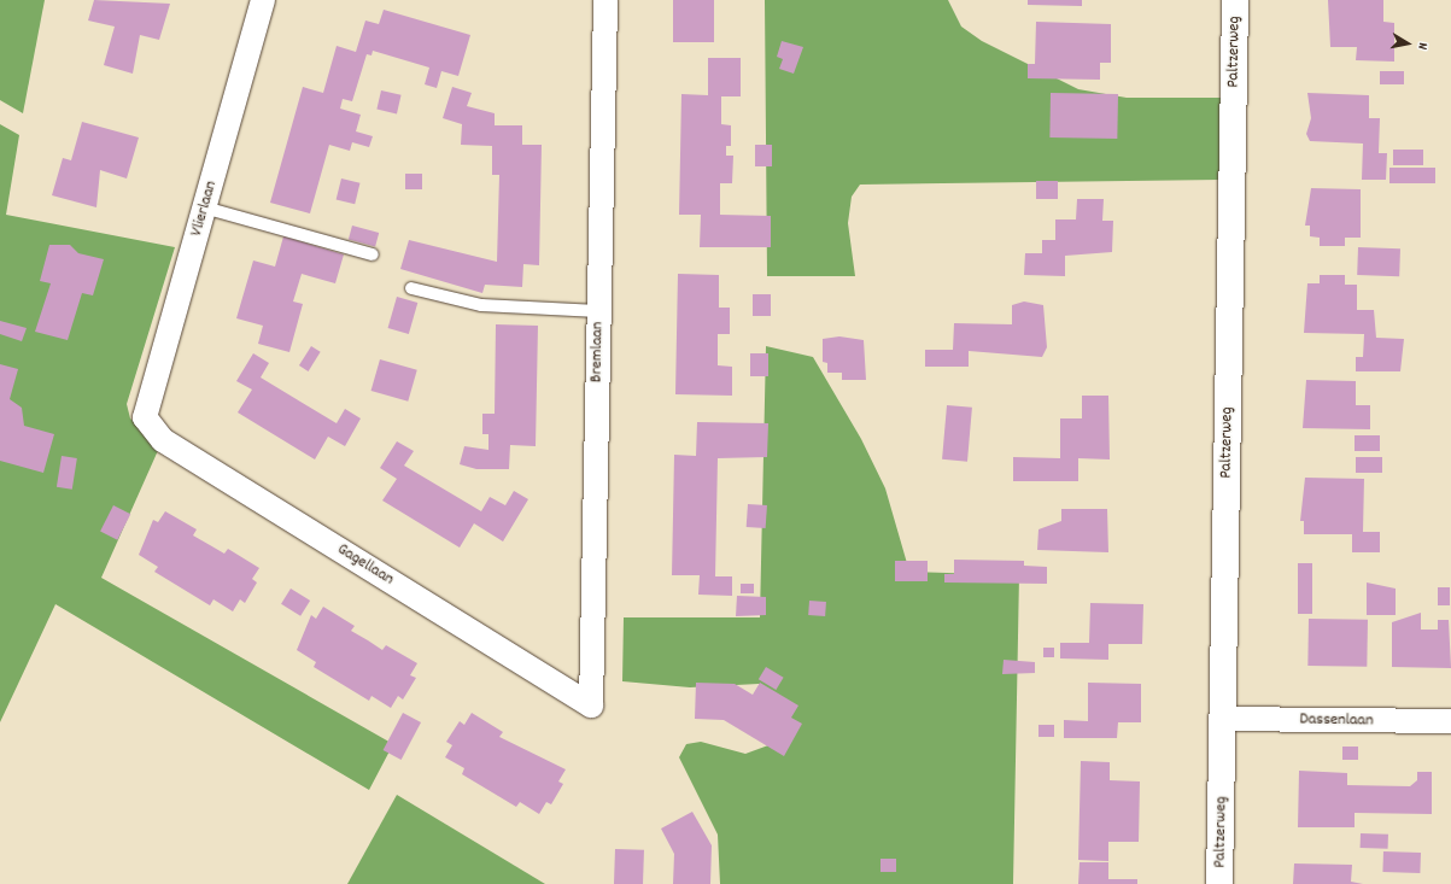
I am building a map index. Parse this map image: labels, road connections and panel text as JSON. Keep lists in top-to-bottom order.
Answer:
{
  "streets": {
    "street": [
      "Paltzerweg",
      "Vlierlaan",
      "Bremlaan",
      "Gagellaan",
      "Dassenlaan"
    ]
  },
  "crossings": [
    ["Paltzerweg", "Dassenlaan"],
    ["Vlierlaan", "Gagellaan"],
    ["Bremlaan", "Gagellaan"]
  ],
  "north": "right"
}
